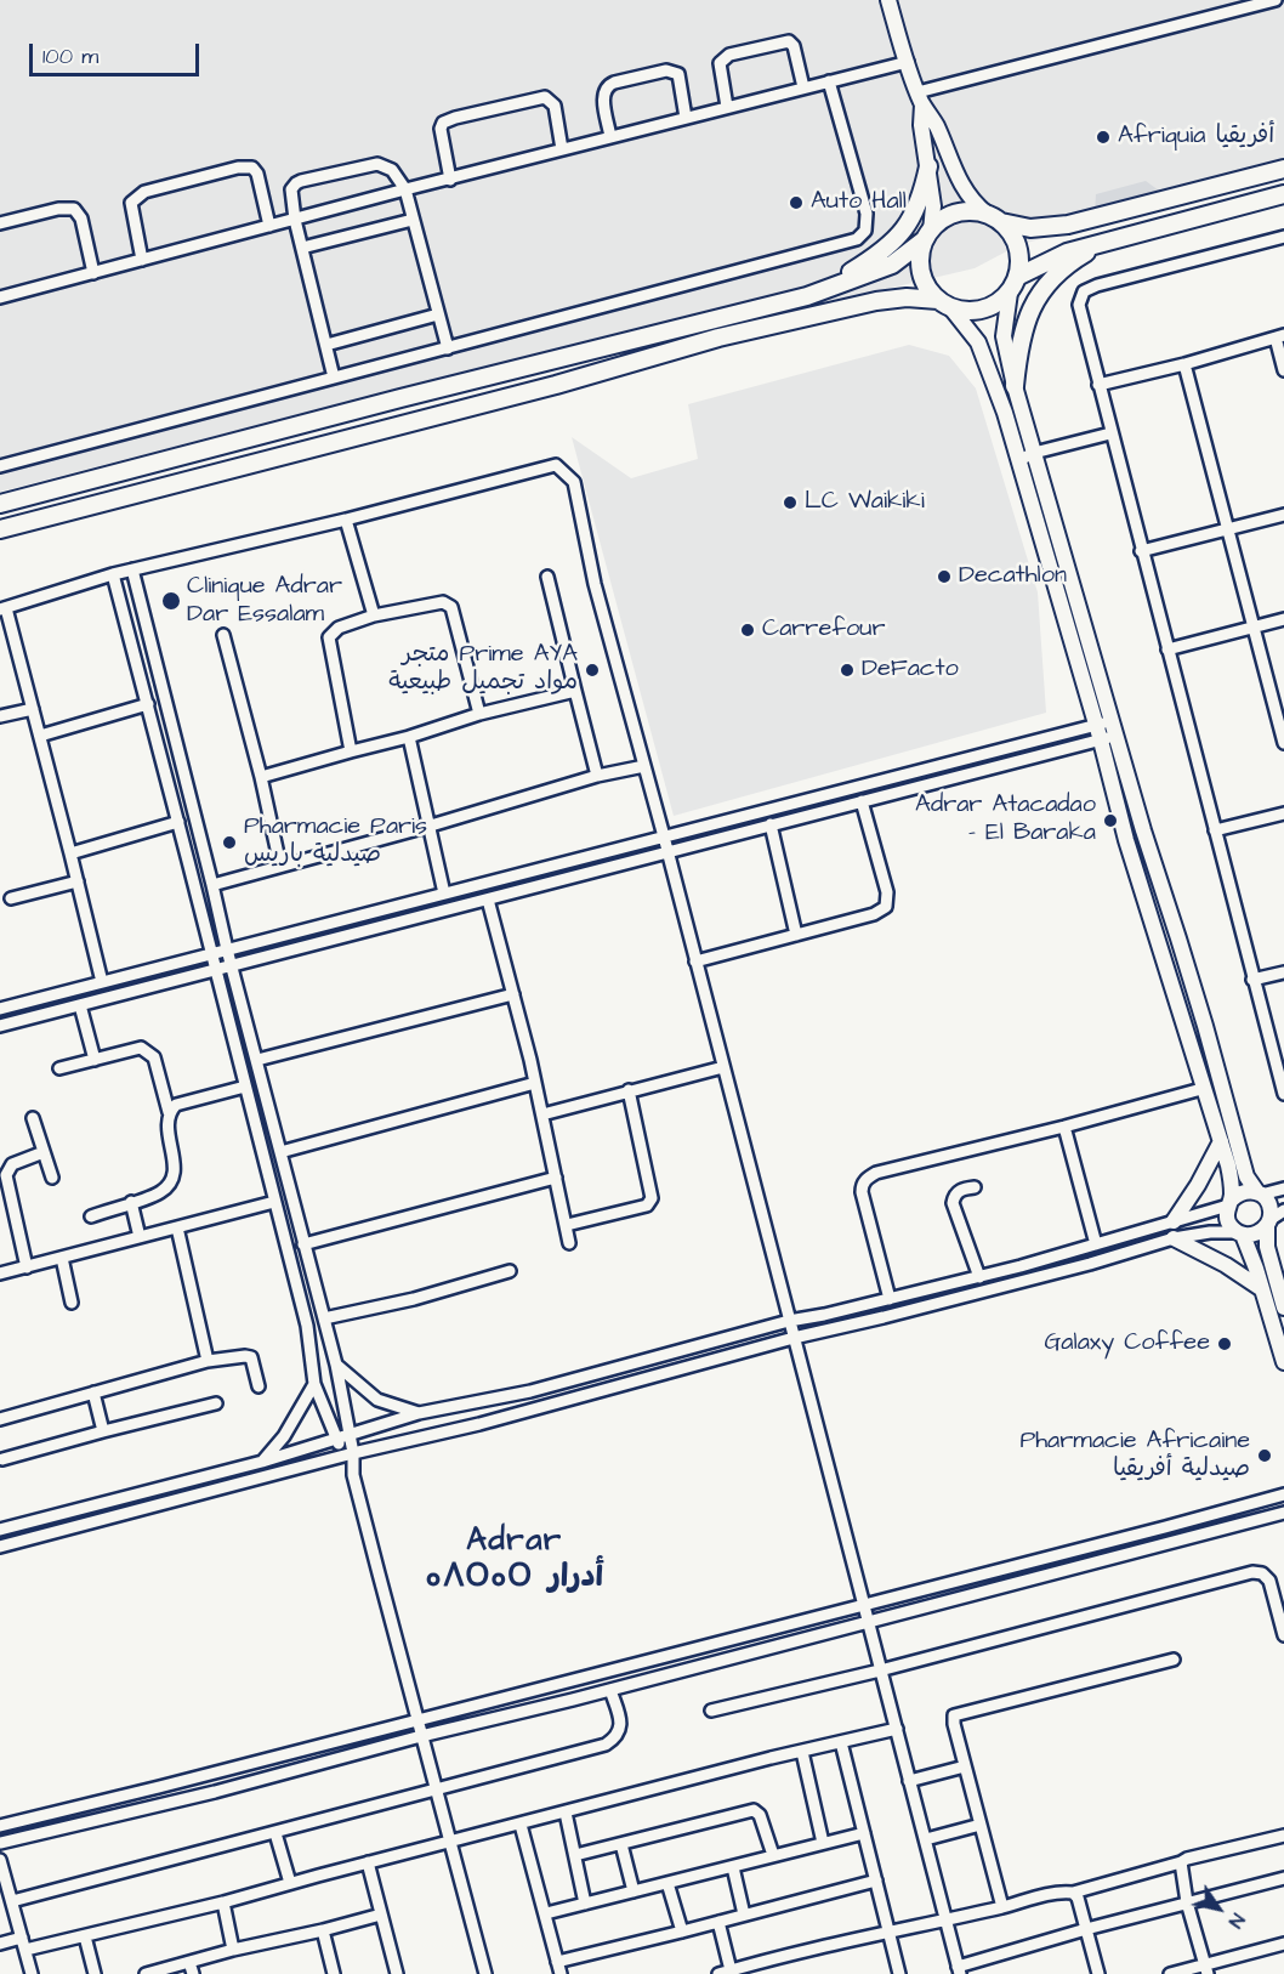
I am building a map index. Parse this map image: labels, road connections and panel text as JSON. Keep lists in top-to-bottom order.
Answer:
{
  "districts": ["Adrar ⴰⴷⵔⴰⵔ أدرار"],
  "places": [
    "Afriquia أفريقيا",
    "Auto Hall",
    "LC Waikiki",
    "Decathlon",
    "Clinique Adrar Dar Essalam",
    "Carrefour",
    "متجر Prime AYA مواد تجميل طبيعية",
    "DeFacto",
    "Adrar Atacadao - El Baraka",
    "Pharmacie Paris صيدلية باريس",
    "Galaxy Coffee",
    "Pharmacie Africaine صيدلية أفريقيا"
  ],
  "scale_bar": "100 m",
  "north": "bottom right"
}
